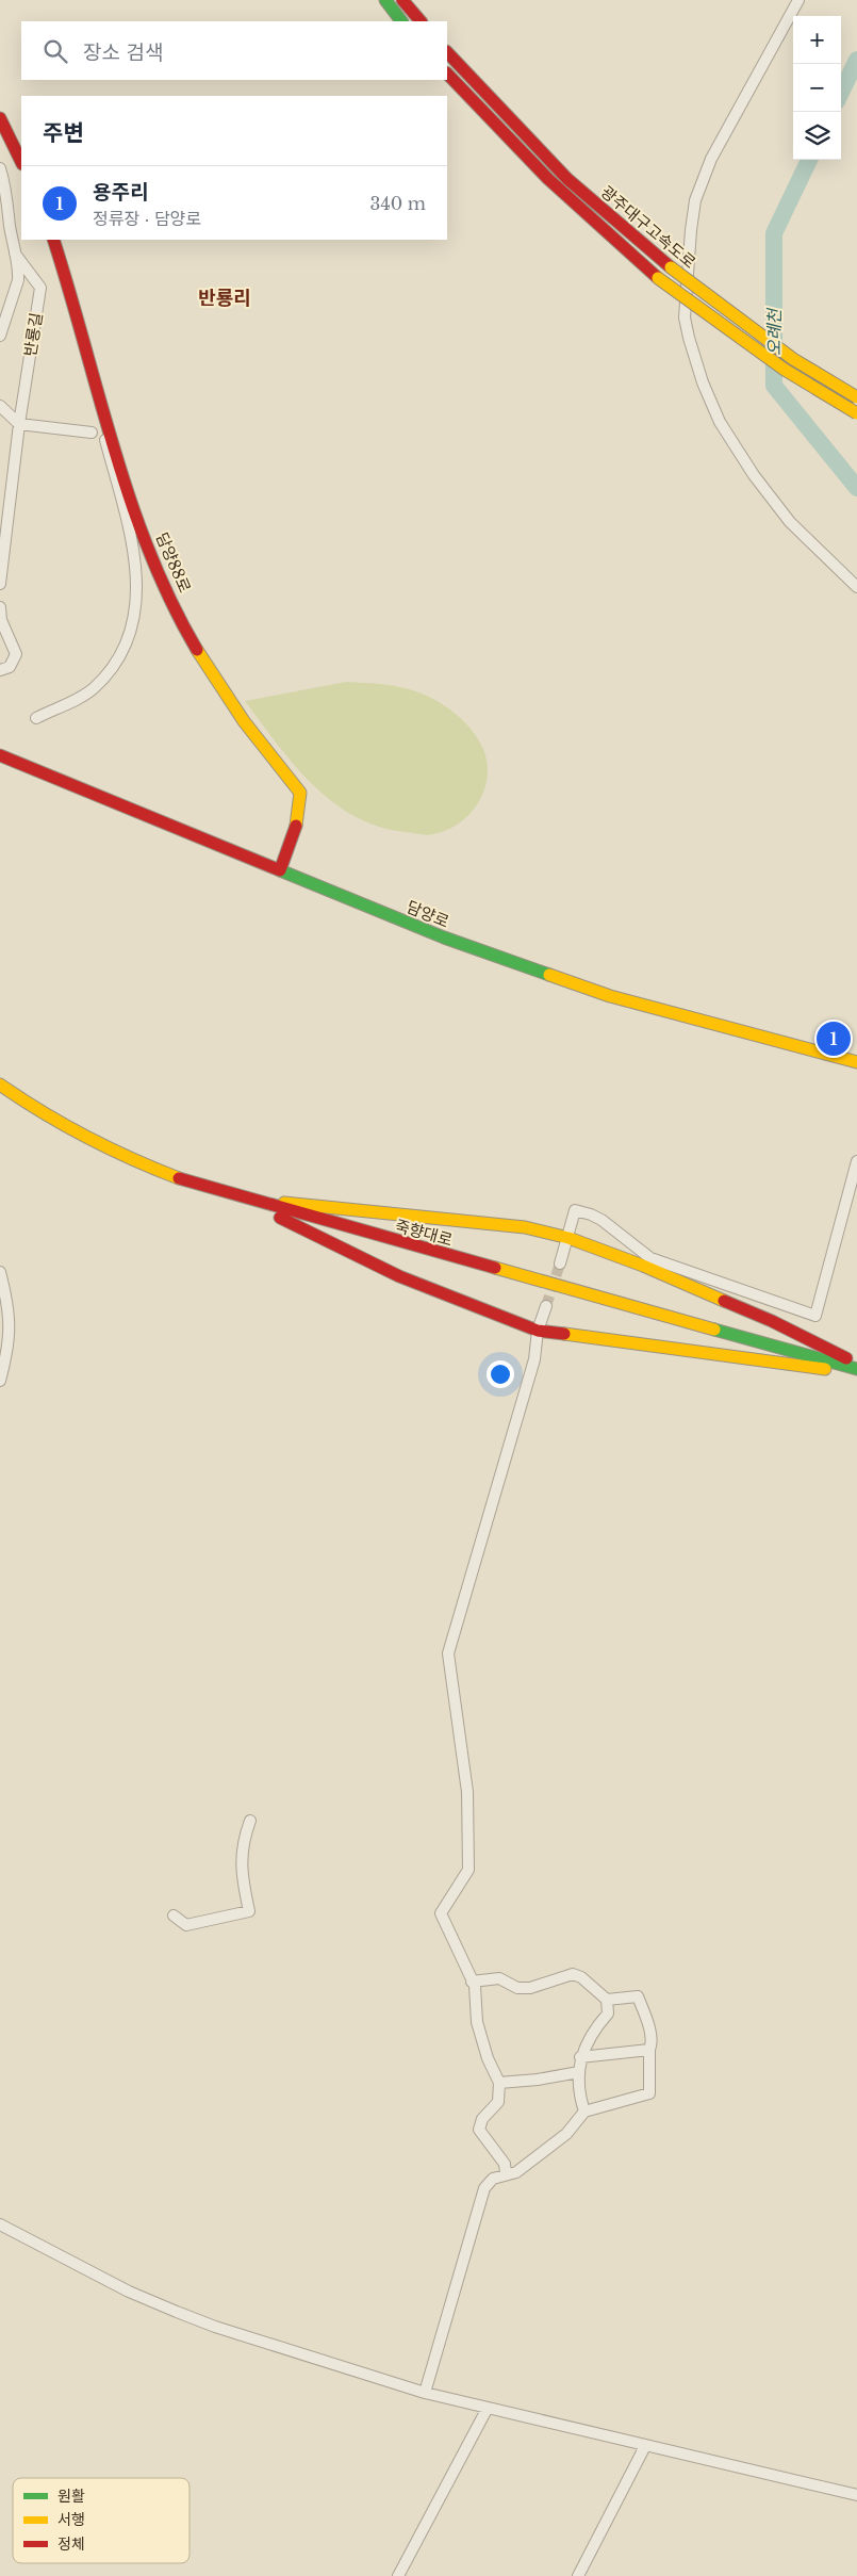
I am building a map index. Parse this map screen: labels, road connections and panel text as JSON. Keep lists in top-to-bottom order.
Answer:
{
  "streets": {
    "main road": [
      "광주대구고속도로",
      "담양88로",
      "담양로",
      "죽향대로"
    ],
    "street": ["반룡길"]
  },
  "crossings": [
    ["담양88로", "담양로"]
  ],
  "districts": ["반룡리"],
  "water": ["오례천"],
  "legend": ["원활", "서행", "정체"],
  "page": {
    "map_buttons": ["+", "−"],
    "search": "장소 검색",
    "heading": "주변",
    "list": [
      {
        "mark": "1",
        "name": "용주리",
        "note": "정류장 · 담양로",
        "value": "340 m"
      }
    ],
    "pins": "1"
  }
}
